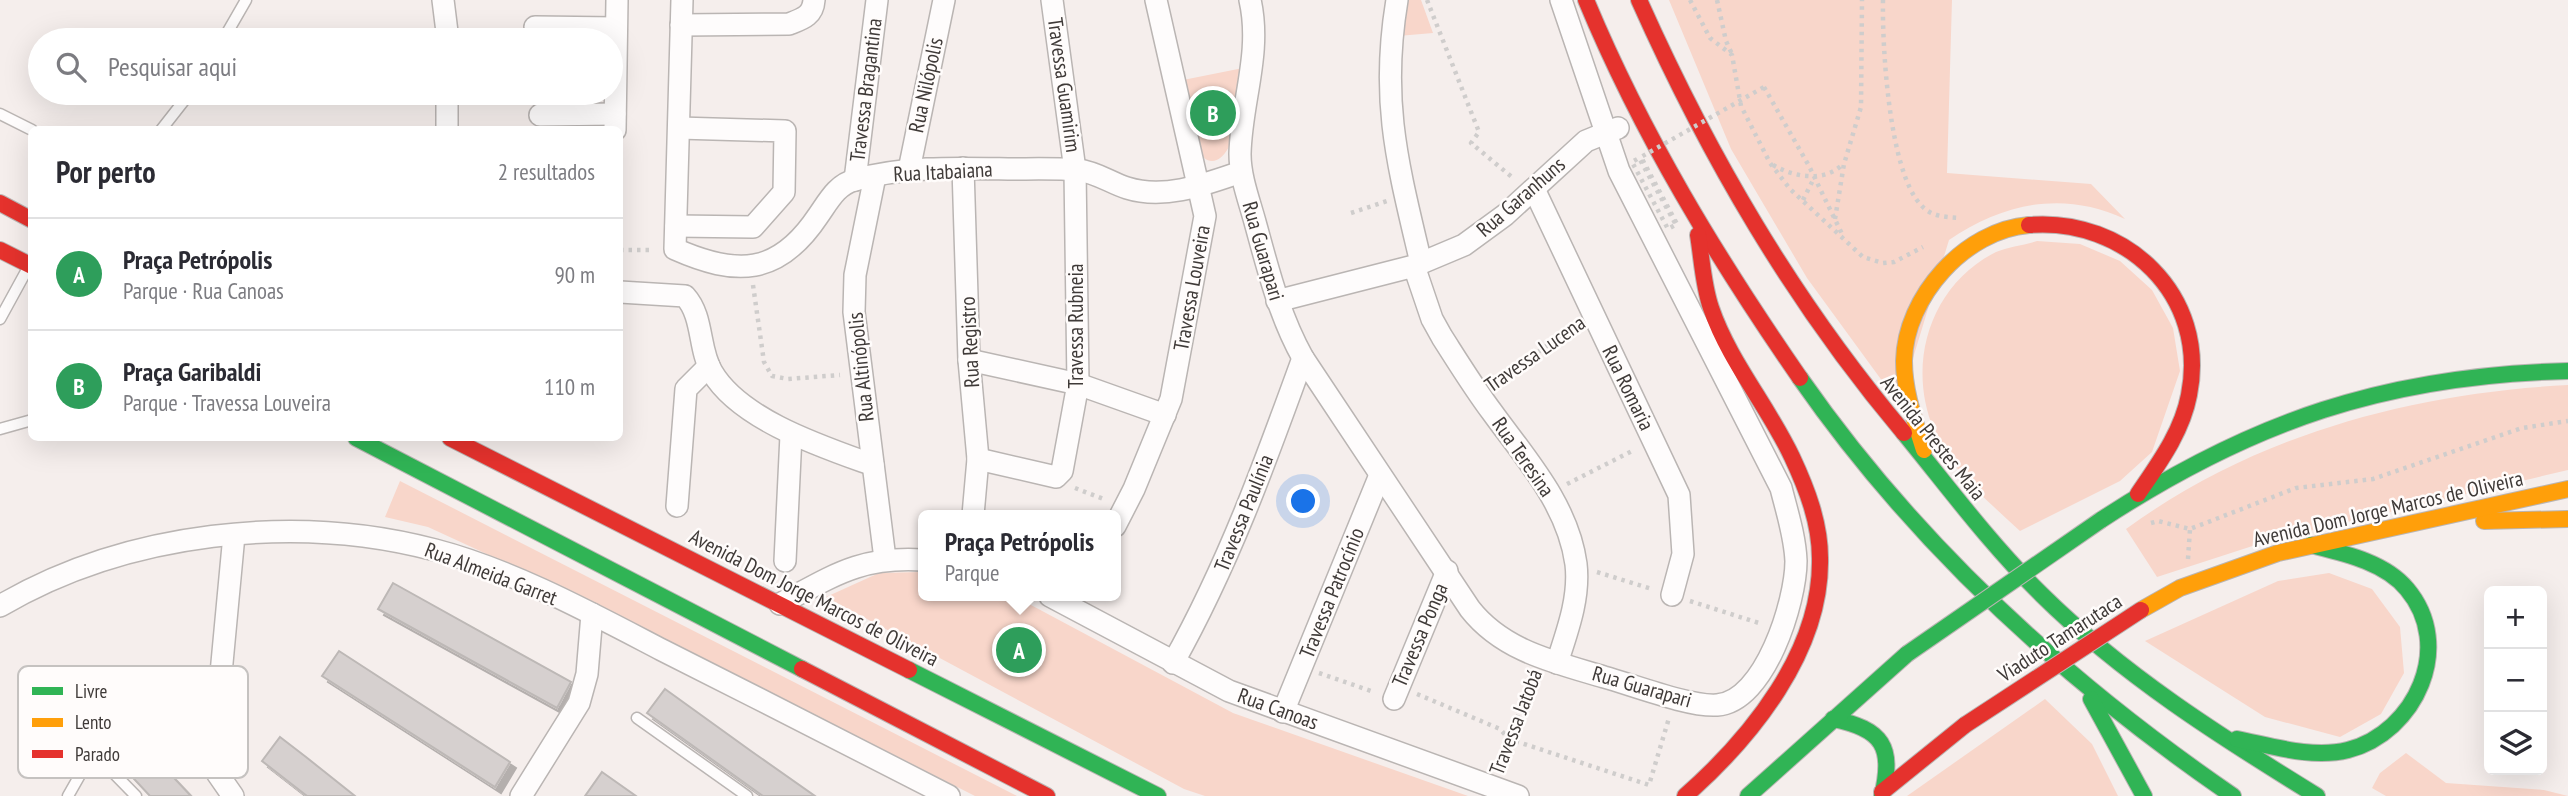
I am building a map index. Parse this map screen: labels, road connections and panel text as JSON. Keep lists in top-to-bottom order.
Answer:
{
  "streets": {
    "main road": ["Avenida Prestes Maia", "Avenida Dom Jorge Marcos de Oliveira", "Viaduto Tamarutaca"],
    "street": [
      "Rua Nilópolis",
      "Travessa Guamirim",
      "Travessa Bragantina",
      "Rua Itabaiana",
      "Rua Garanhuns",
      "Rua Guarapari",
      "Travessa Louveira",
      "Travessa Rubneia",
      "Rua Registro",
      "Rua Altinópolis",
      "Rua Romaria",
      "Rua Teresina",
      "Travessa Paulínia",
      "Rua Almeida Garret",
      "Travessa Patrocínio",
      "Travessa Ponga",
      "Rua Canoas"
    ],
    "path": ["Travessa Lucena", "Travessa Jatobá"]
  },
  "crossings": [
    ["Rua Nilópolis", "Rua Itabaiana"],
    ["Travessa Guamirim", "Rua Itabaiana"],
    ["Travessa Guamirim", "Travessa Rubneia"],
    ["Travessa Bragantina", "Rua Itabaiana"],
    ["Travessa Bragantina", "Rua Altinópolis"],
    ["Rua Itabaiana", "Rua Guarapari"],
    ["Rua Itabaiana", "Travessa Louveira"],
    ["Rua Itabaiana", "Travessa Rubneia"],
    ["Rua Itabaiana", "Rua Registro"],
    ["Rua Itabaiana", "Rua Altinópolis"],
    ["Rua Garanhuns", "Rua Guarapari"],
    ["Rua Garanhuns", "Rua Romaria"],
    ["Rua Garanhuns", "Rua Teresina"],
    ["Rua Guarapari", "Rua Teresina"],
    ["Rua Guarapari", "Travessa Paulínia"],
    ["Rua Guarapari", "Travessa Patrocínio"],
    ["Rua Guarapari", "Travessa Ponga"],
    ["Rua Guarapari", "Travessa Jatobá"],
    ["Travessa Lucena", "Rua Romaria"],
    ["Travessa Lucena", "Rua Teresina"],
    ["Rua Teresina", "Travessa Jatobá"],
    ["Avenida Dom Jorge Marcos de Oliveira", "Viaduto Tamarutaca"],
    ["Travessa Paulínia", "Rua Canoas"],
    ["Travessa Patrocínio", "Rua Canoas"],
    ["Rua Canoas", "Travessa Jatobá"]
  ],
  "legend": ["Livre", "Lento", "Parado"],
  "page": {
    "search": "Pesquisar aqui",
    "pins": ["B", "A"],
    "heading": ["Por perto", "2 resultados"],
    "list": [
      {
        "mark": "A",
        "name": "Praça Petrópolis",
        "note": "Parque · Rua Canoas",
        "value": "90 m"
      },
      {
        "mark": "B",
        "name": "Praça Garibaldi",
        "note": "Parque · Travessa Louveira",
        "value": "110 m"
      }
    ],
    "popup": ["Praça Petrópolis", "Parque"],
    "map_buttons": ["+", "−"]
  }
}
